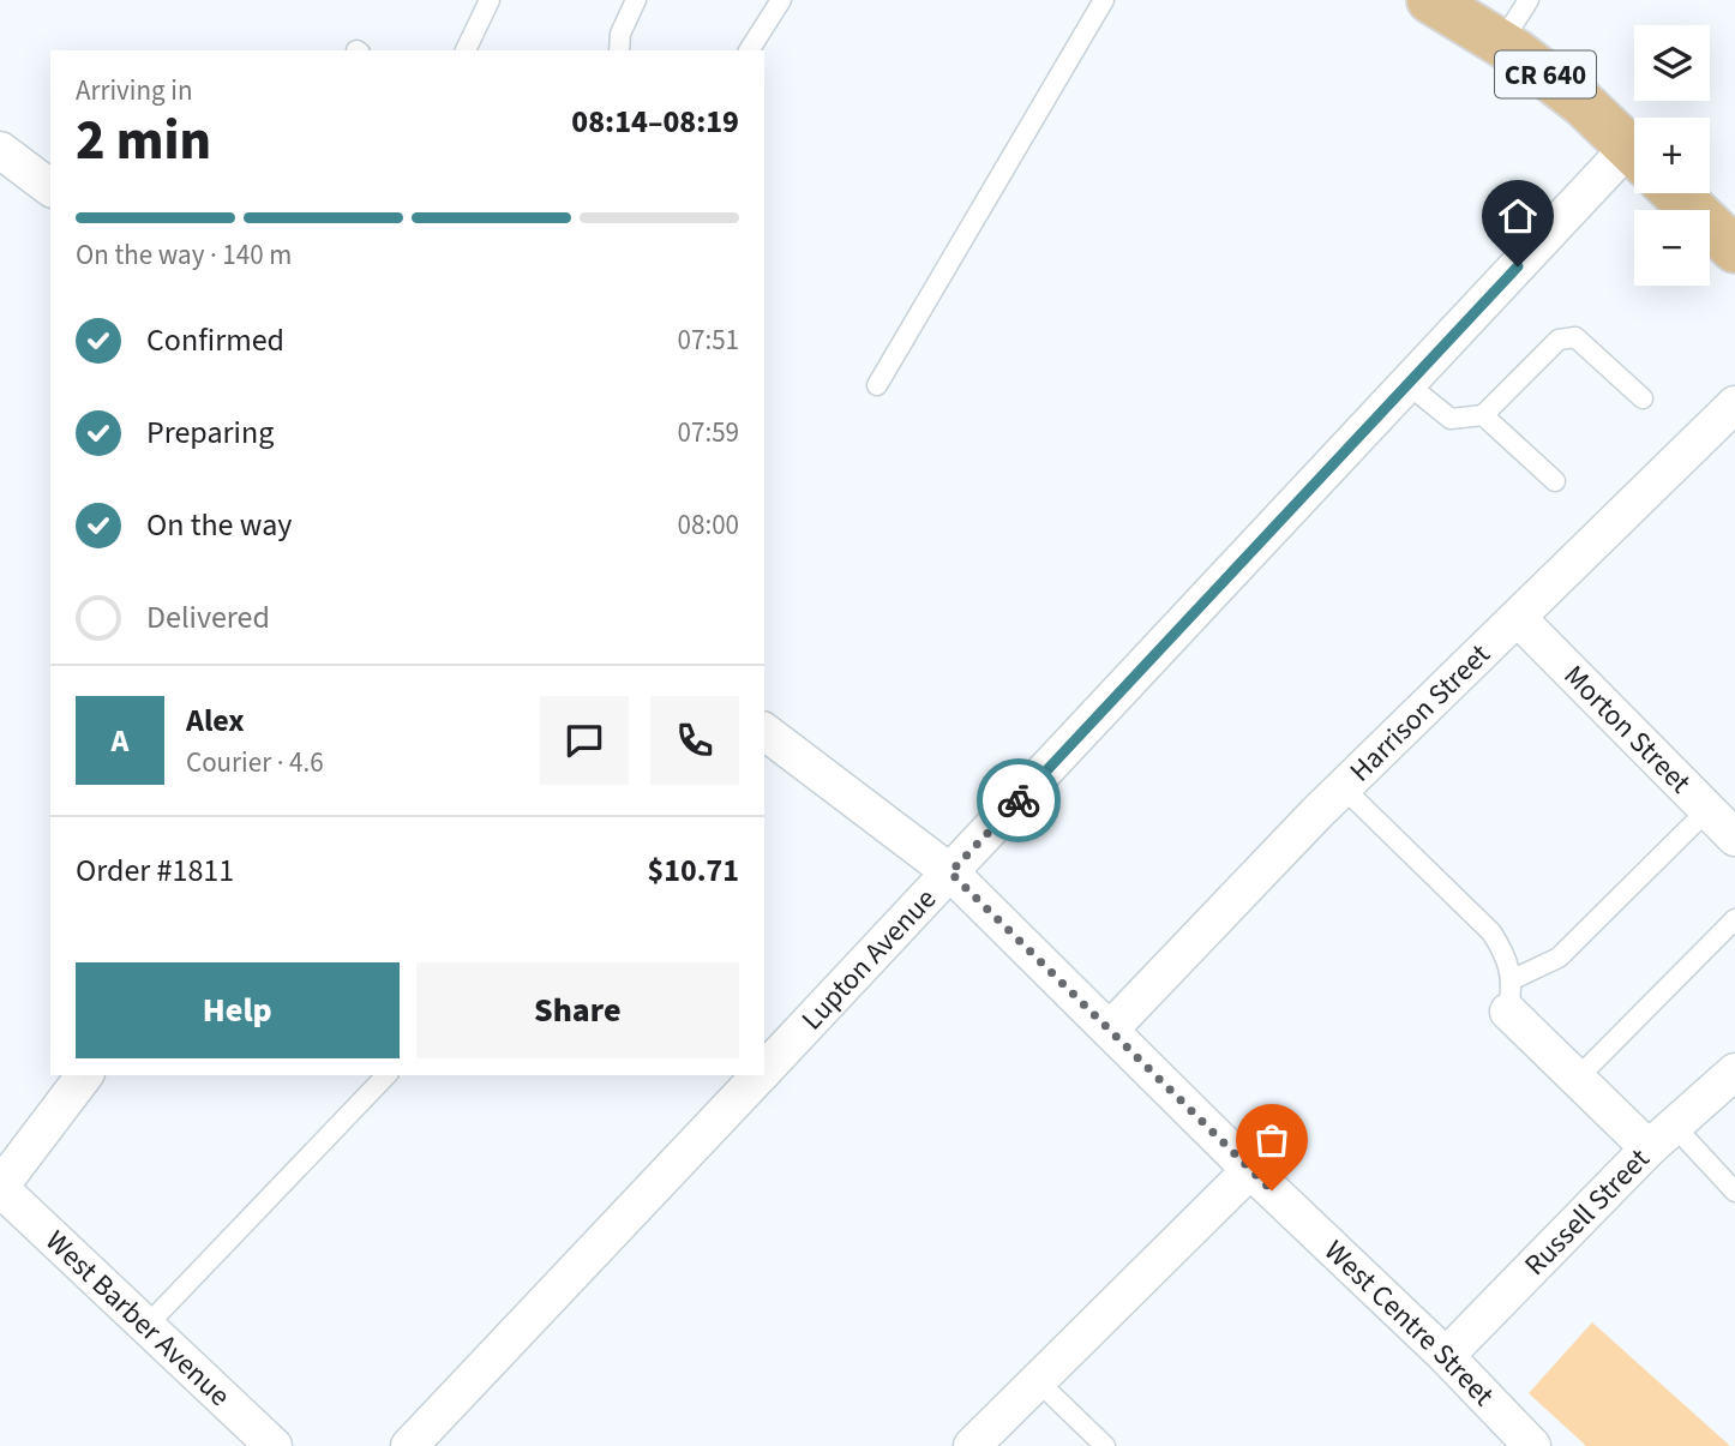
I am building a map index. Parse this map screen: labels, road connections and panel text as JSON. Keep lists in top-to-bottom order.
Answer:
{
  "streets": {
    "main road": ["CR 640"],
    "street": [
      "Harrison Street",
      "Morton Street",
      "Lupton Avenue",
      "Russell Street",
      "West Barber Avenue",
      "West Centre Street"
    ]
  },
  "crossings": [
    ["Harrison Street", "Morton Street"],
    ["Harrison Street", "West Centre Street"],
    ["Lupton Avenue", "West Centre Street"],
    ["Russell Street", "West Centre Street"]
  ],
  "page": {
    "map_buttons": ["+", "−"],
    "heading": ["2 min", "Arriving in", "08:14–08:19"],
    "panel": [
      "Alex",
      "Courier · 4.6",
      "Order #1811",
      "$10.71"
    ],
    "bar": "On the way · 140 m",
    "list": [
      ["Confirmed", "07:51"],
      ["Preparing", "07:59"],
      ["On the way", "08:00"],
      "Delivered"
    ],
    "round": "A",
    "buttons": ["Help", "Share"]
  }
}
